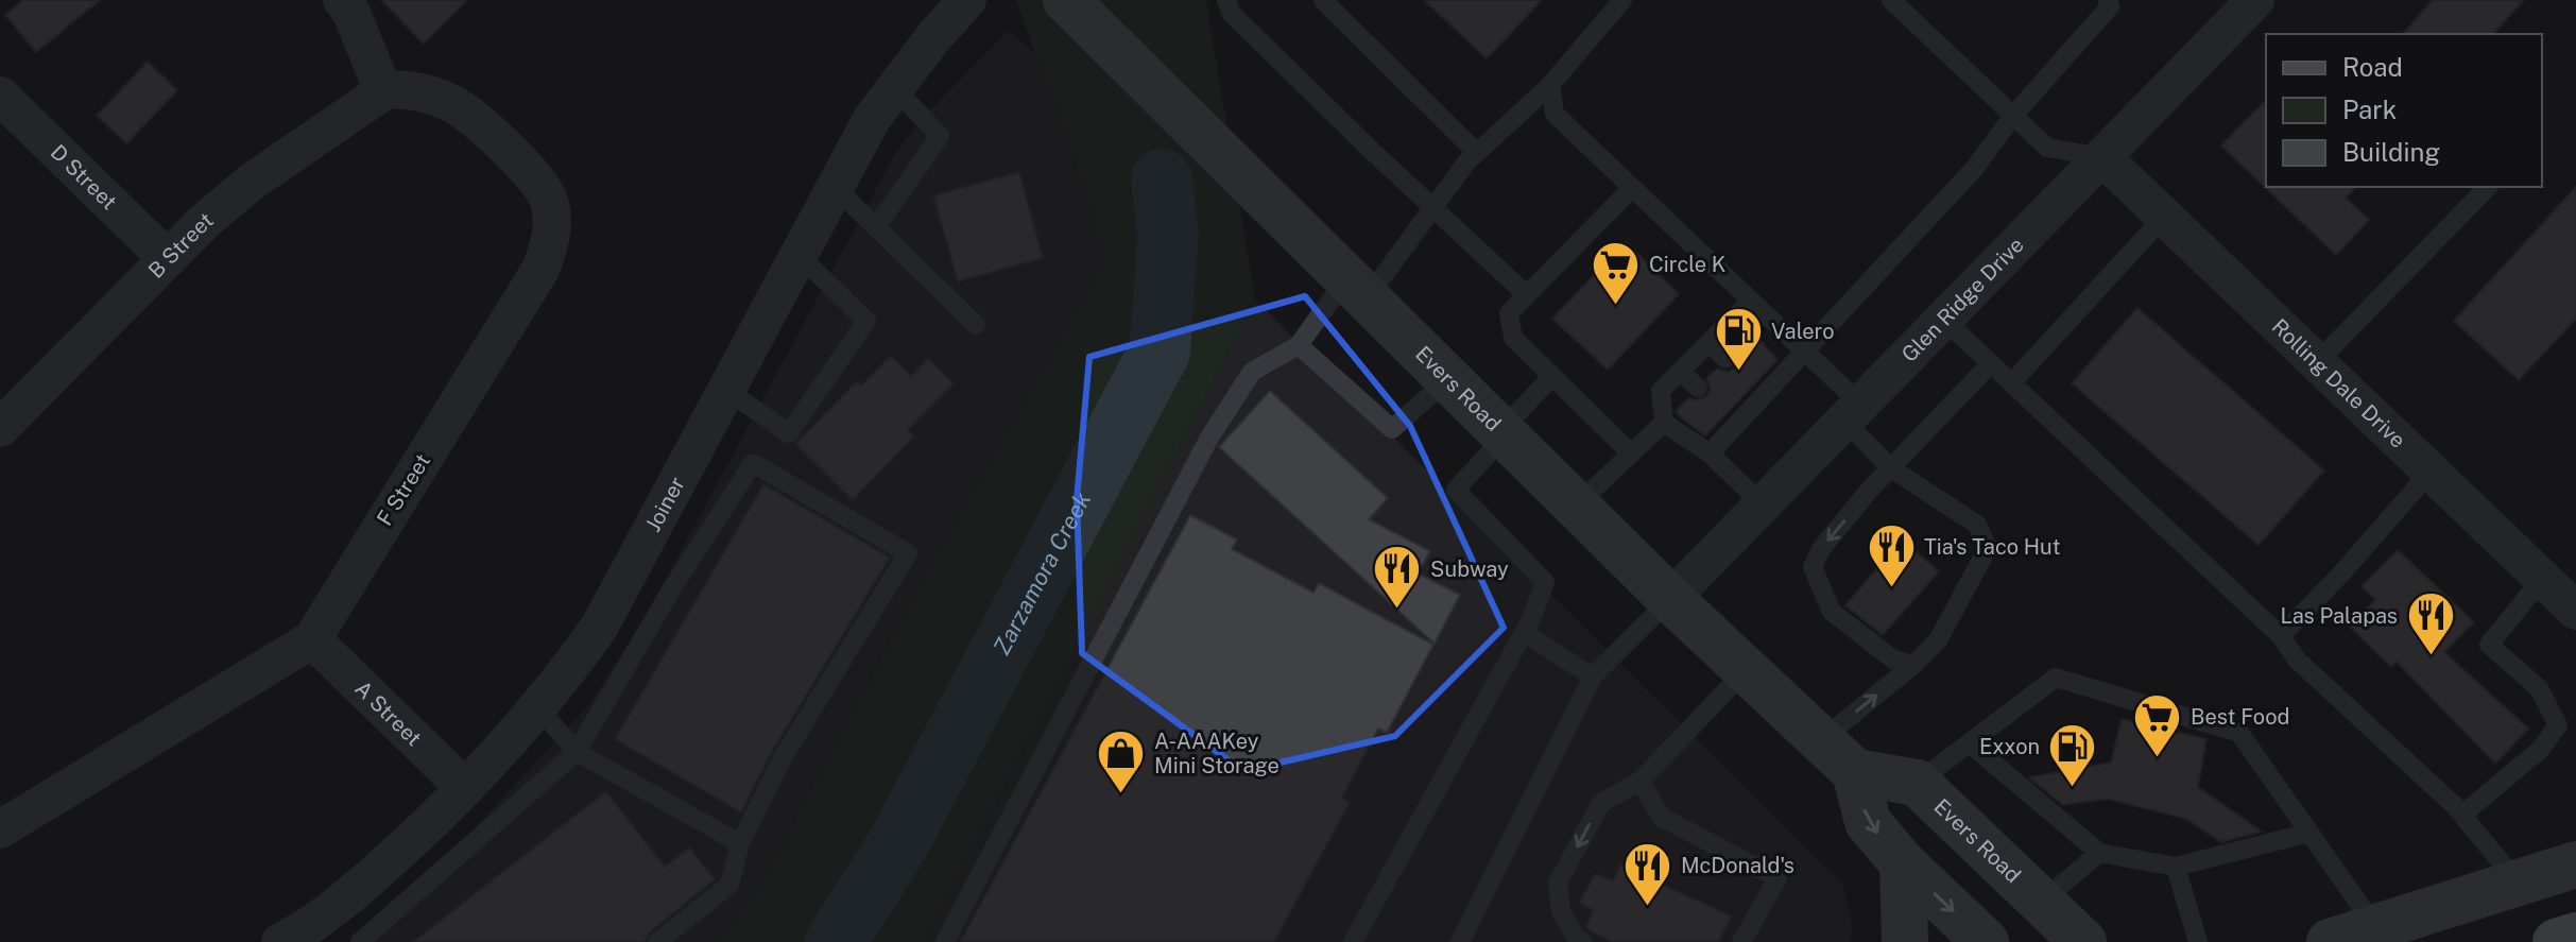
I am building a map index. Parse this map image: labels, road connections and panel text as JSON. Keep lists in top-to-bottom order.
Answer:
{
  "streets": {
    "main road": ["Evers Road"],
    "street": [
      "D Street",
      "B Street",
      "Glen Ridge Drive",
      "Rolling Dale Drive",
      "F Street",
      "Joiner",
      "A Street"
    ]
  },
  "crossings": [
    ["D Street", "B Street"],
    ["B Street", "F Street"],
    ["Glen Ridge Drive", "Rolling Dale Drive"],
    ["Glen Ridge Drive", "Evers Road"],
    ["F Street", "A Street"],
    ["Joiner", "A Street"]
  ],
  "water": ["Zarzamora Creek"],
  "places": {
    "supermarket": ["Circle K", "Best Food"],
    "fuel station": ["Valero", "Exxon"],
    "restaurant": [
      "Tia's Taco Hut",
      "Subway",
      "Las Palapas",
      "McDonald's"
    ],
    "shop": ["A-AAAKey Mini Storage"]
  },
  "legend": ["Road", "Park", "Building"]
}
